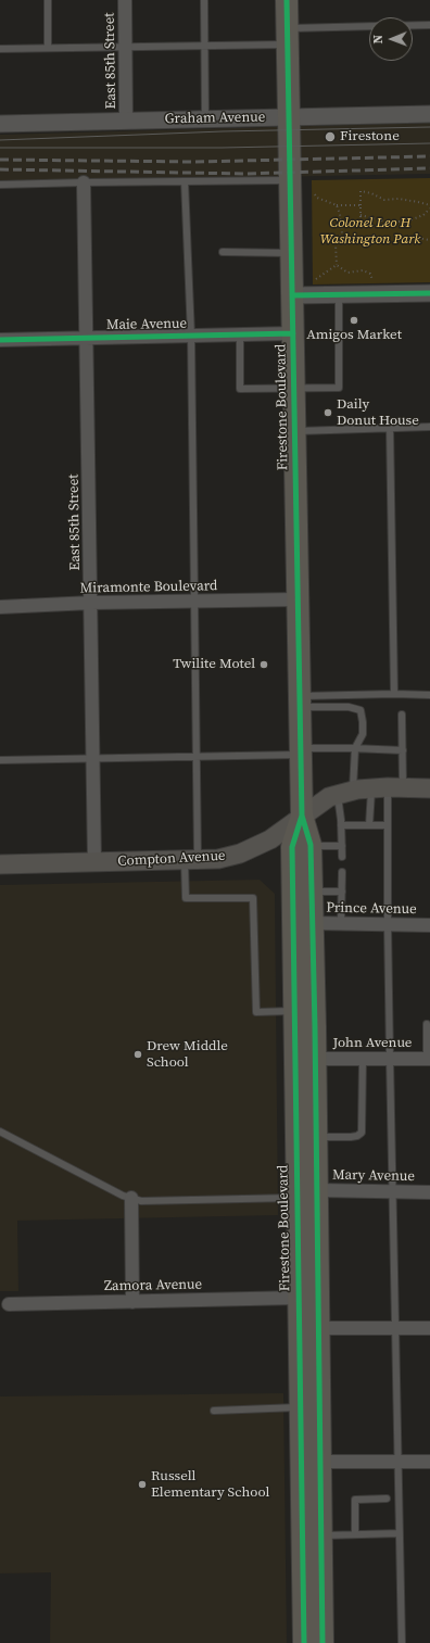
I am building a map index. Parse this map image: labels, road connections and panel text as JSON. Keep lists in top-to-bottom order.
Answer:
{
  "streets": {
    "main road": ["Firestone Boulevard", "Compton Avenue"],
    "street": [
      "East 85th Street",
      "Graham Avenue",
      "Maie Avenue",
      "Miramonte Boulevard",
      "Prince Avenue",
      "John Avenue",
      "Mary Avenue",
      "Zamora Avenue"
    ]
  },
  "crossings": [
    ["East 85th Street", "Graham Avenue"],
    ["East 85th Street", "Maie Avenue"],
    ["East 85th Street", "Miramonte Boulevard"],
    ["East 85th Street", "Compton Avenue"],
    ["Graham Avenue", "Firestone Boulevard"],
    ["Maie Avenue", "Firestone Boulevard"],
    ["Firestone Boulevard", "Miramonte Boulevard"],
    ["Firestone Boulevard", "Compton Avenue"],
    ["Firestone Boulevard", "Prince Avenue"],
    ["Firestone Boulevard", "John Avenue"],
    ["Firestone Boulevard", "Mary Avenue"],
    ["Firestone Boulevard", "Zamora Avenue"]
  ],
  "parks": ["Colonel Leo H Washington Park"],
  "places": [
    "Firestone",
    "Amigos Market",
    "Daily Donut House",
    "Twilite Motel",
    "Drew Middle School",
    "Russell Elementary School"
  ],
  "north": "left"
}
